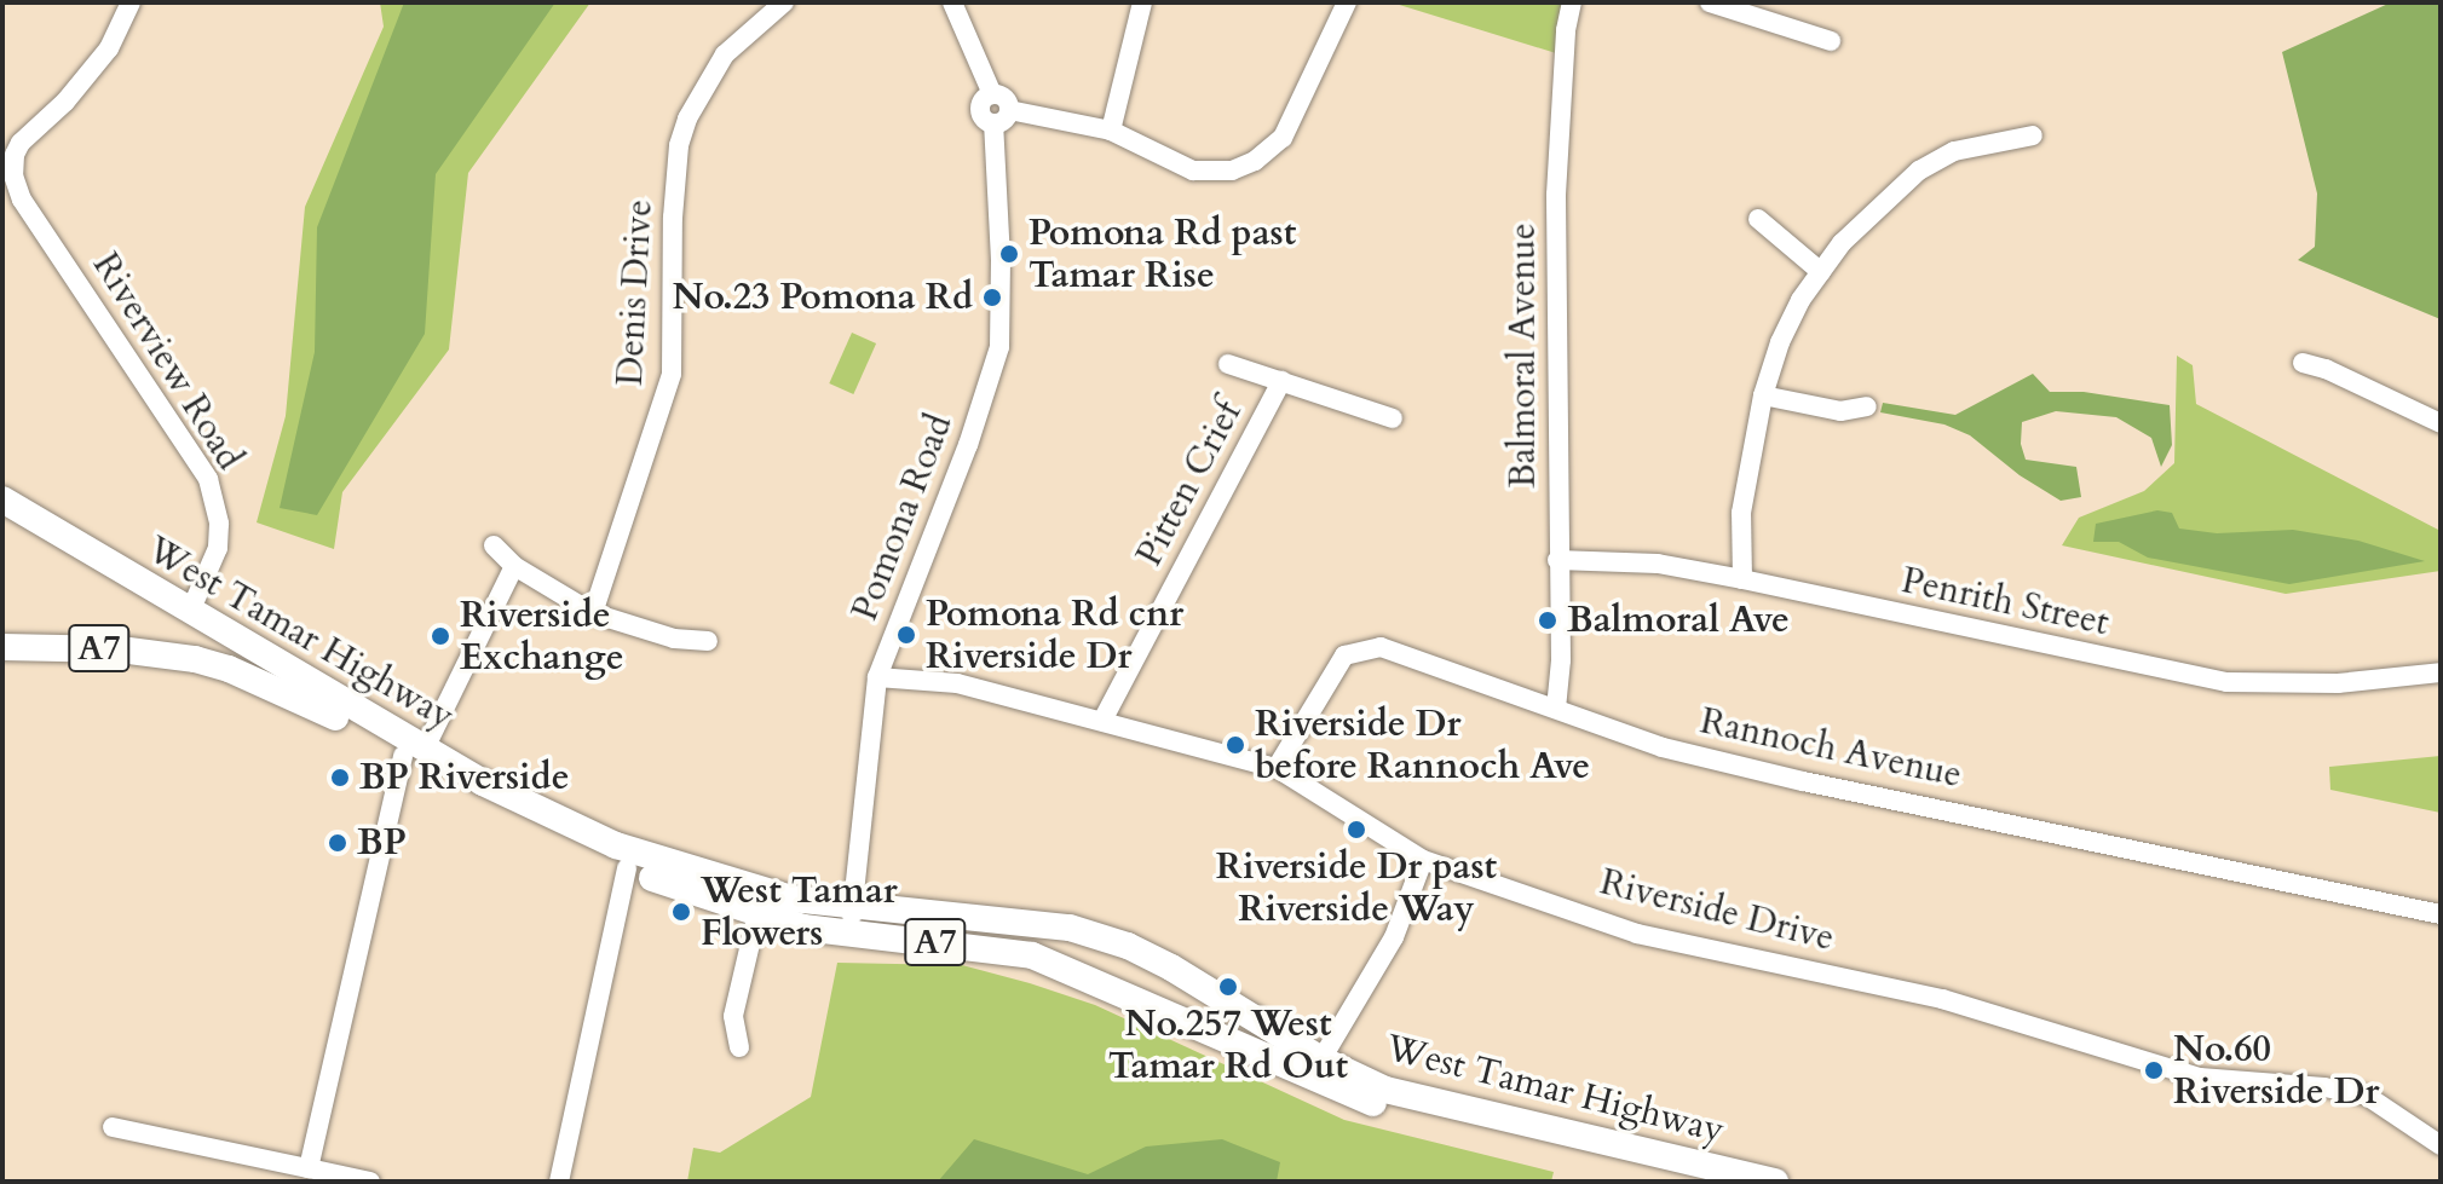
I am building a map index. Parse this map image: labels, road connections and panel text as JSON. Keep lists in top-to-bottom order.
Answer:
{
  "streets": {
    "highway": ["West Tamar Highway", "A7"],
    "street": [
      "Denis Drive",
      "Balmoral Avenue",
      "Riverview Road",
      "Pitten Crief",
      "Pomona Road",
      "Penrith Street",
      "Rannoch Avenue",
      "Riverside Drive"
    ]
  },
  "crossings": [
    ["Balmoral Avenue", "Penrith Street"],
    ["Balmoral Avenue", "Rannoch Avenue"],
    ["Riverview Road", "West Tamar Highway"],
    ["Pitten Crief", "Riverside Drive"],
    ["Pomona Road", "West Tamar Highway"],
    ["Pomona Road", "Riverside Drive"],
    ["West Tamar Highway", "A7"],
    ["Rannoch Avenue", "Riverside Drive"]
  ],
  "places": [
    "Pomona Rd past Tamar Rise",
    "No.23 Pomona Rd",
    "Balmoral Ave",
    "Pomona Rd cnr Riverside Dr",
    "Riverside Exchange",
    "Riverside Dr before Rannoch Ave",
    "BP Riverside",
    "Riverside Dr past Riverside Way",
    "BP",
    "West Tamar Flowers",
    "No.257 West Tamar Rd Out",
    "No.60 Riverside Dr"
  ]
}
